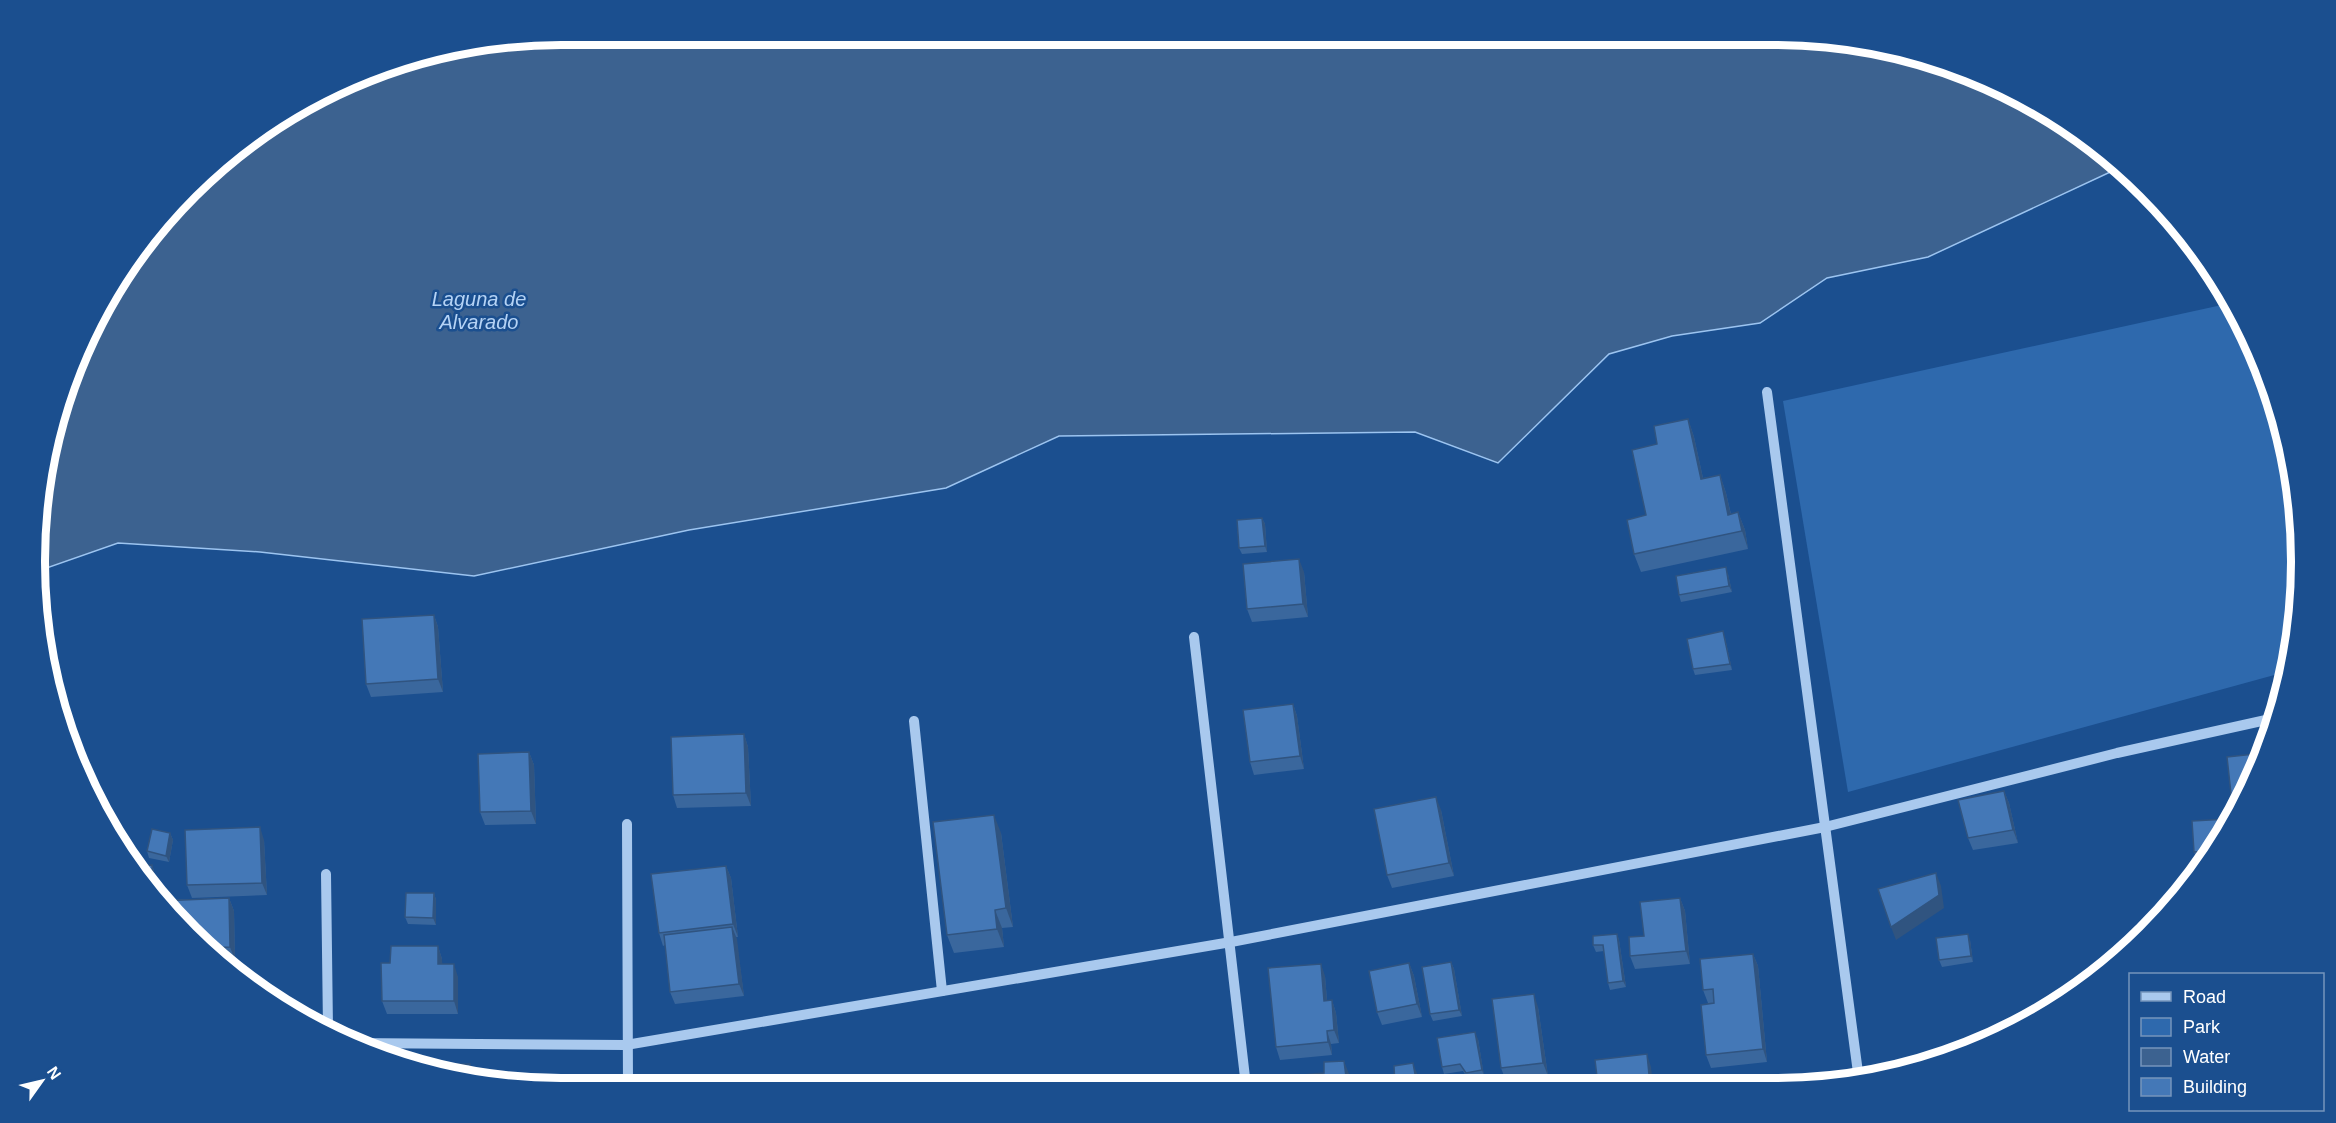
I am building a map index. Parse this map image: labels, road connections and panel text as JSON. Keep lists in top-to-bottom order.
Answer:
{
  "water": ["Laguna de Alvarado"],
  "legend": [
    "Road",
    "Park",
    "Water",
    "Building"
  ],
  "north": "top right"
}
